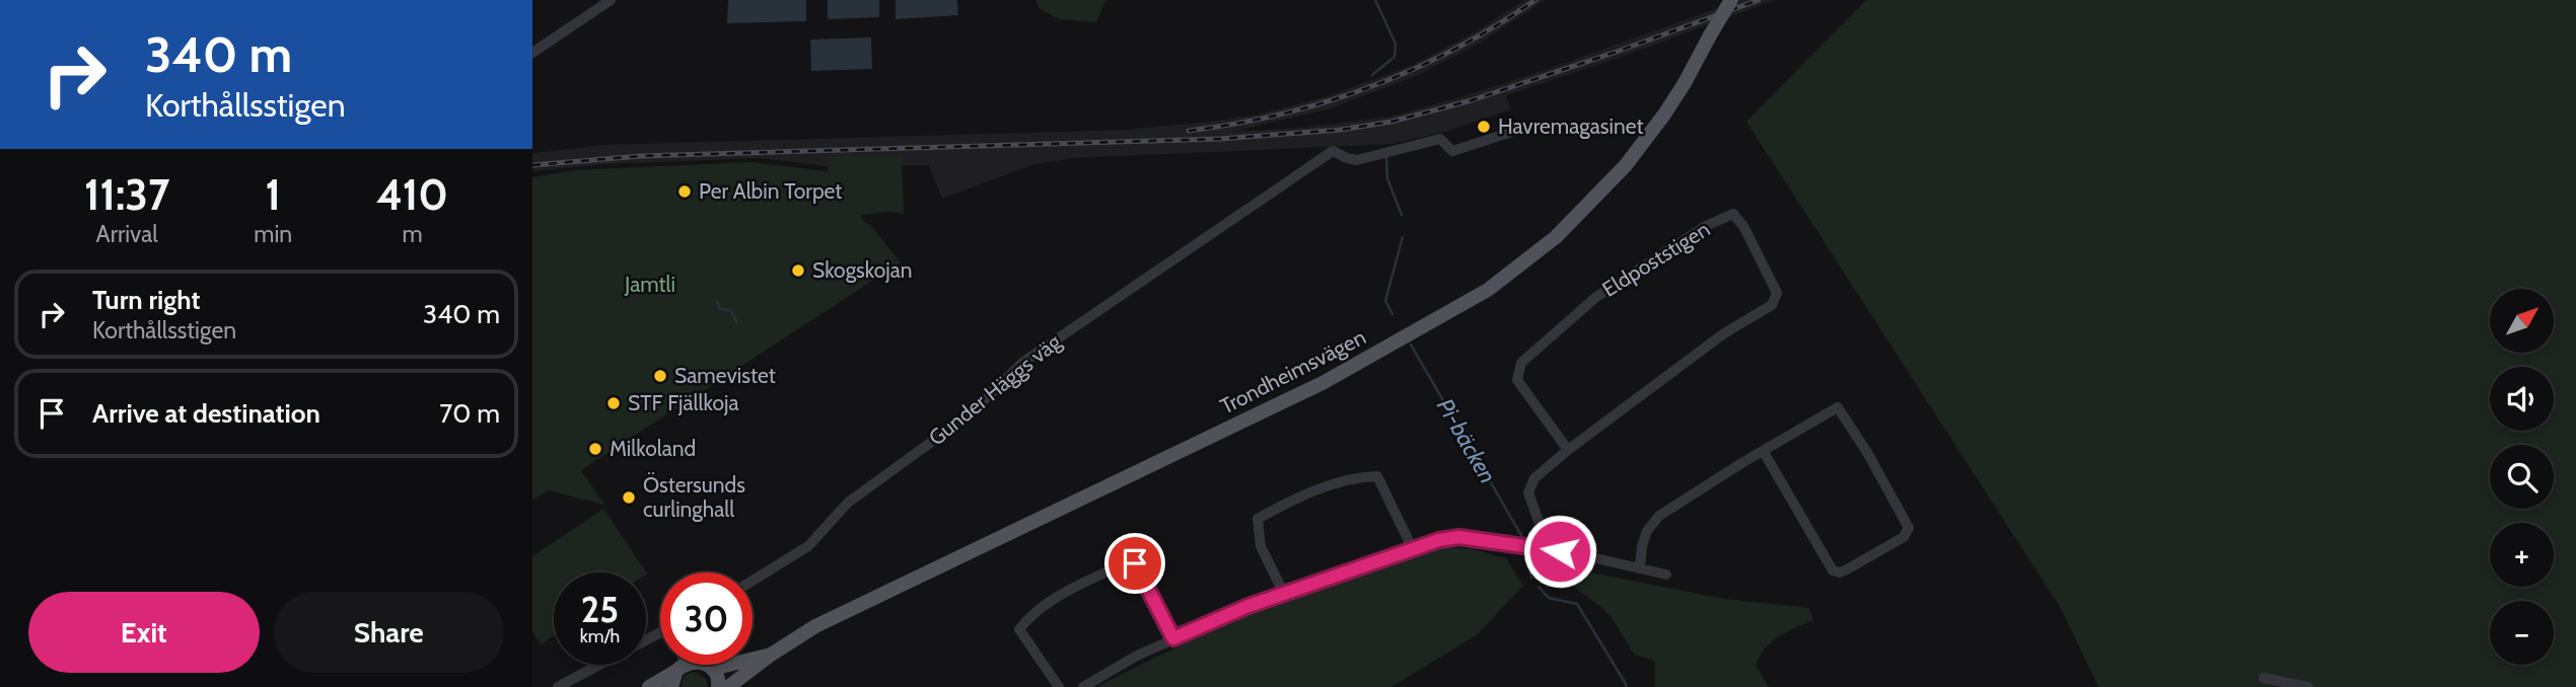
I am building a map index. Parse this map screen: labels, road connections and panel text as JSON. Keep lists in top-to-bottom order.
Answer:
{
  "streets": {
    "main road": ["Trondheimsvägen"],
    "street": ["Eldpoststigen", "Gunder Häggs väg"]
  },
  "water": ["Pi-bäcken"],
  "parks": ["Jamtli"],
  "places": [
    "Havremagasinet",
    "Per Albin Torpet",
    "Skogskojan",
    "Samevistet",
    "STF Fjällkoja",
    "Milkoland",
    "Östersunds curlinghall"
  ],
  "north": "top right",
  "page": {
    "turn": ["340 m", "Korthållsstigen"],
    "eta": [
      "11:37",
      "Arrival",
      "1",
      "min",
      "410",
      "m"
    ],
    "list": [
      {
        "name": "Turn right",
        "note": "Korthållsstigen",
        "value": "340 m"
      },
      {
        "name": "Arrive at destination",
        "value": "70 m"
      }
    ],
    "map_buttons": ["+", "−"],
    "speed": "25 km/h",
    "limit": "30",
    "buttons": ["Exit", "Share"]
  }
}
